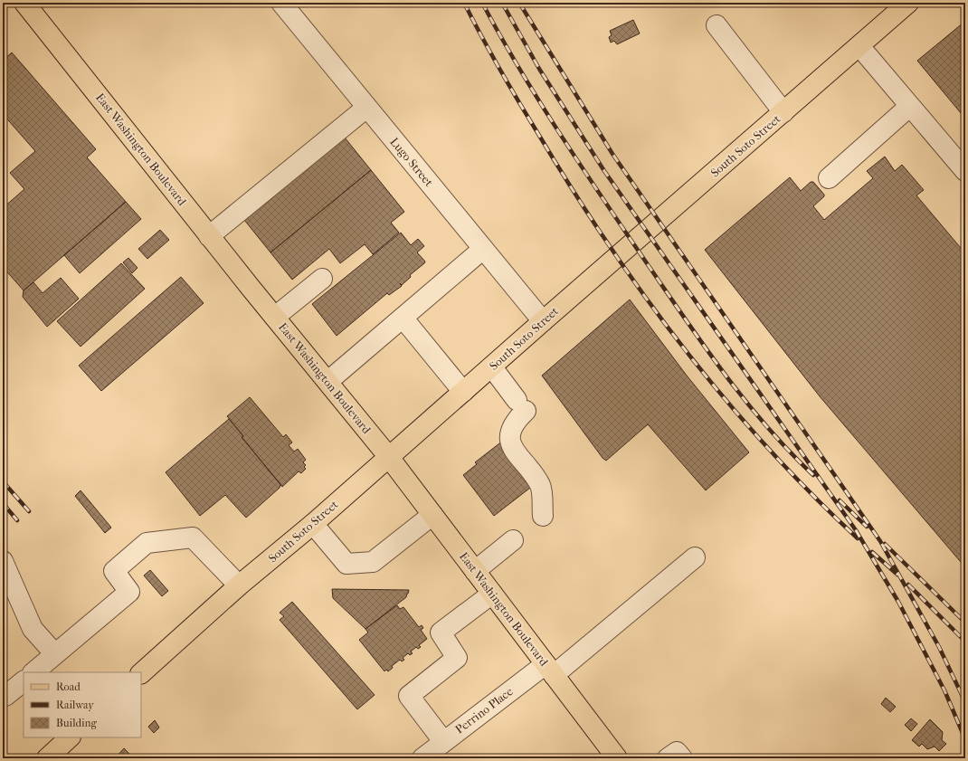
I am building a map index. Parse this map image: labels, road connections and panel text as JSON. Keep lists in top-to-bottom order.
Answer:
{
  "streets": {
    "main road": ["South Soto Street", "East Washington Boulevard"],
    "street": ["Lugo Street", "Perrino Place"]
  },
  "crossings": [
    ["South Soto Street", "East Washington Boulevard"],
    ["South Soto Street", "Lugo Street"],
    ["East Washington Boulevard", "Perrino Place"]
  ],
  "legend": ["Road", "Railway", "Building"]
}
